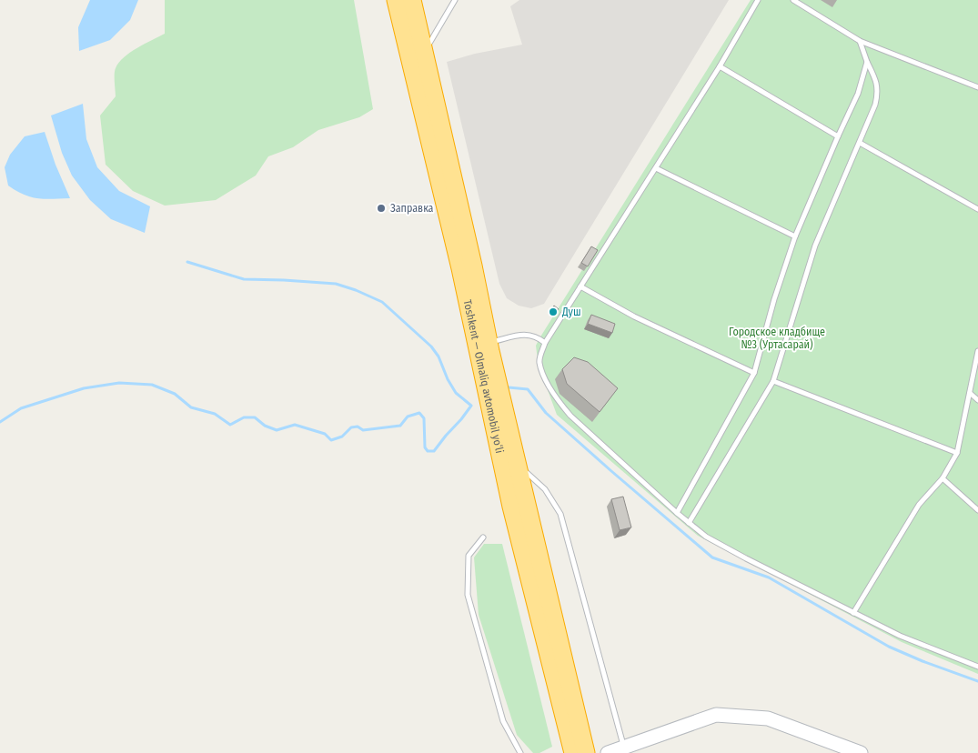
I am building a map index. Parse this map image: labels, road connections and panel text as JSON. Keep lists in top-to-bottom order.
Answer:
{
  "streets": {
    "highway": ["Toshkent — Olmaliq avtomobil yo‘li"]
  },
  "parks": ["Городское кладбище №3 (Уртасарай)"],
  "places": ["Заправка", "Душ"]
}
